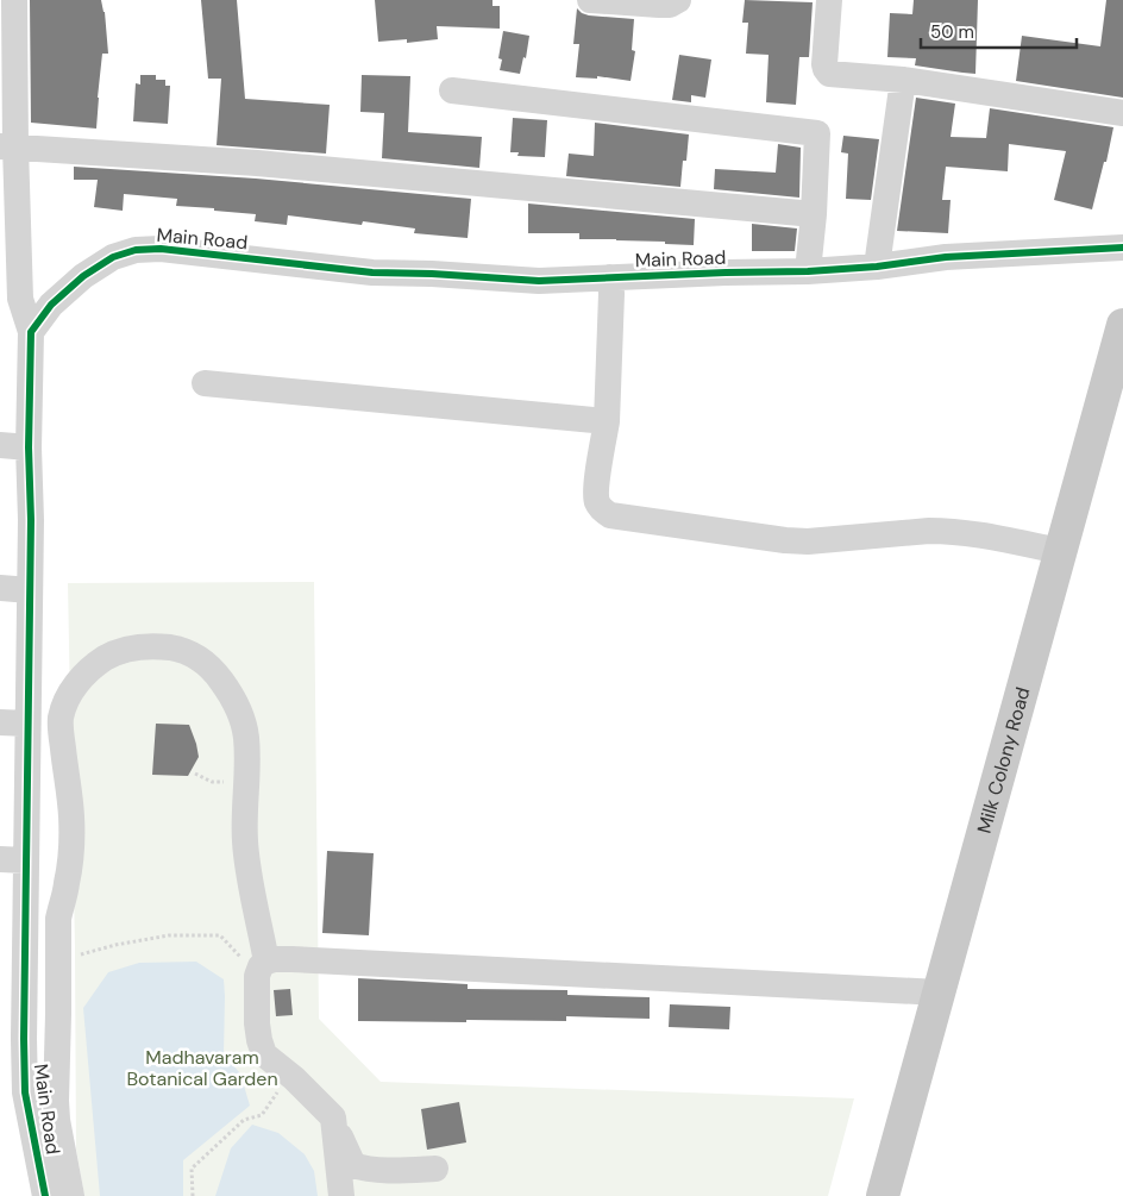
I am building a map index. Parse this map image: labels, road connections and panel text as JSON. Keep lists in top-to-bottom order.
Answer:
{
  "streets": {
    "main road": ["Milk Colony Road"],
    "street": ["Main Road"]
  },
  "parks": ["Madhavaram Botanical Garden"],
  "scale_bar": "50 m"
}
